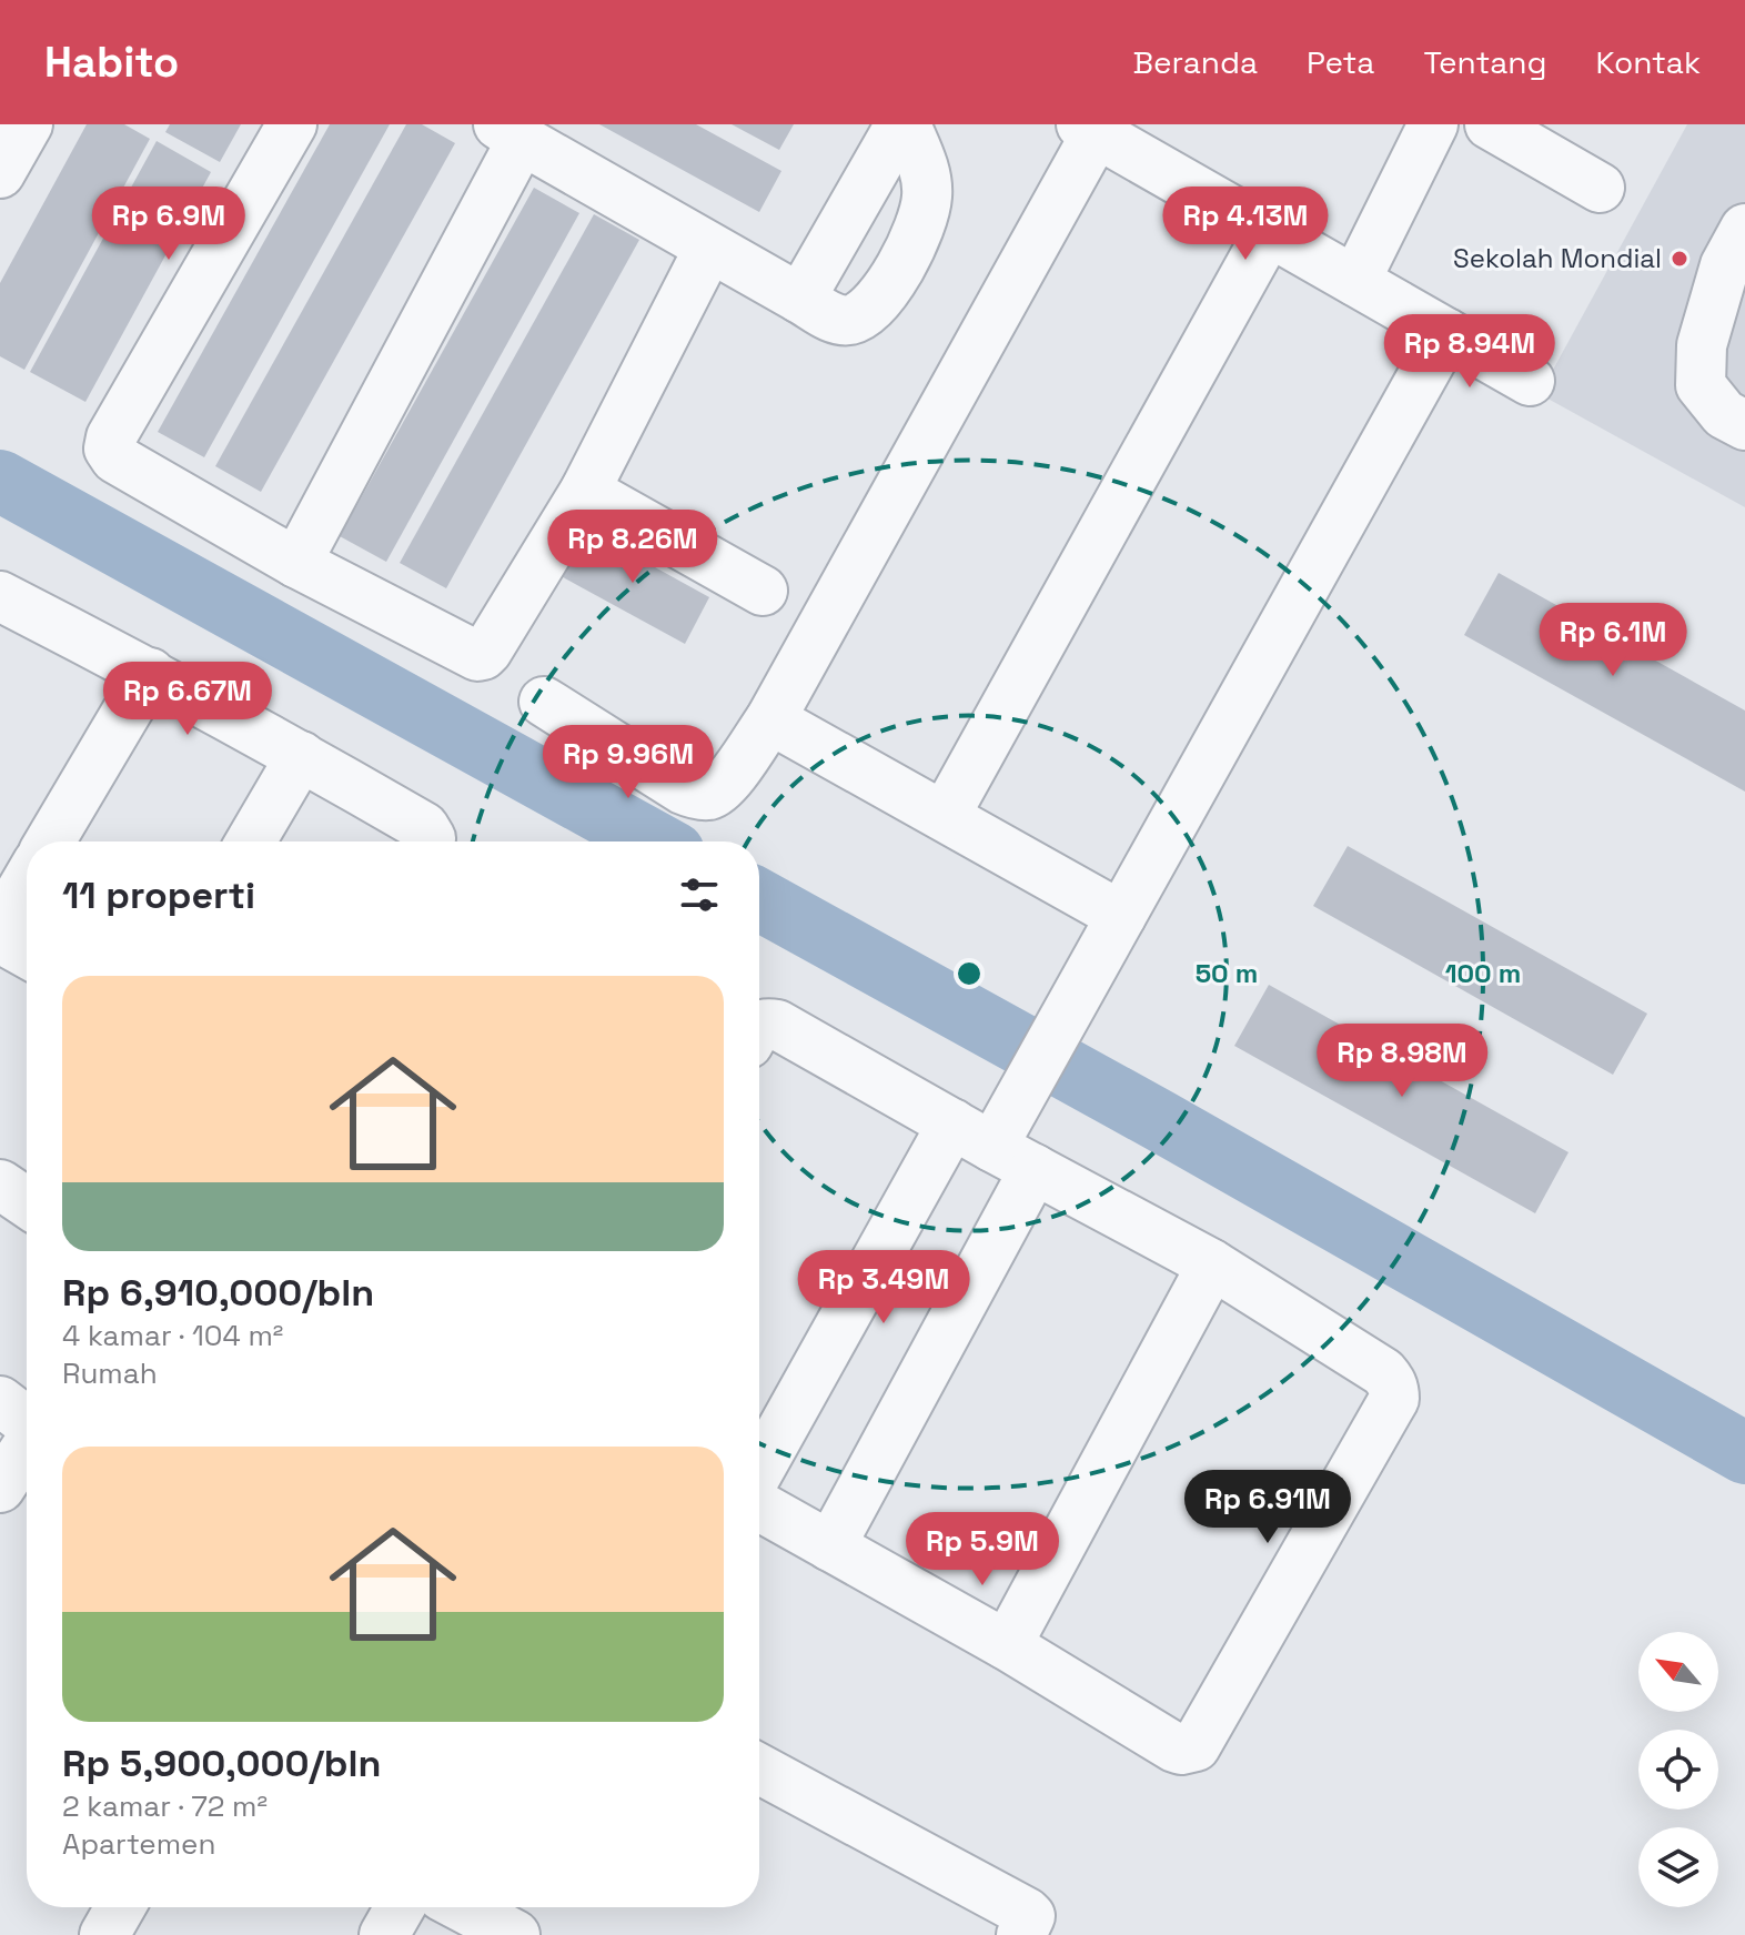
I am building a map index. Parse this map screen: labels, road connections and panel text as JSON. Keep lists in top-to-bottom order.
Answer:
{
  "places": ["Sekolah Mondial"],
  "north": "top left",
  "page": {
    "header": "Habito",
    "nav": [
      "Beranda",
      "Peta",
      "Tentang",
      "Kontak"
    ],
    "price": [
      "Rp 6.9M",
      "Rp 4.13M",
      "Rp 8.94M",
      "Rp 8.26M",
      "Rp 6.1M",
      "Rp 6.67M",
      "Rp 9.96M",
      "Rp 8.98M",
      "Rp 3.49M",
      "Rp 6.91M",
      "Rp 5.9M"
    ],
    "heading": "11 properti",
    "list": [
      {
        "name": "Rp 6,910,000/bln",
        "note": "4 kamar · 104 m² · Rumah"
      },
      {
        "name": "Rp 5,900,000/bln",
        "note": "2 kamar · 72 m² · Apartemen"
      }
    ]
  },
  "rings": ["50 m", "100 m"]
}
